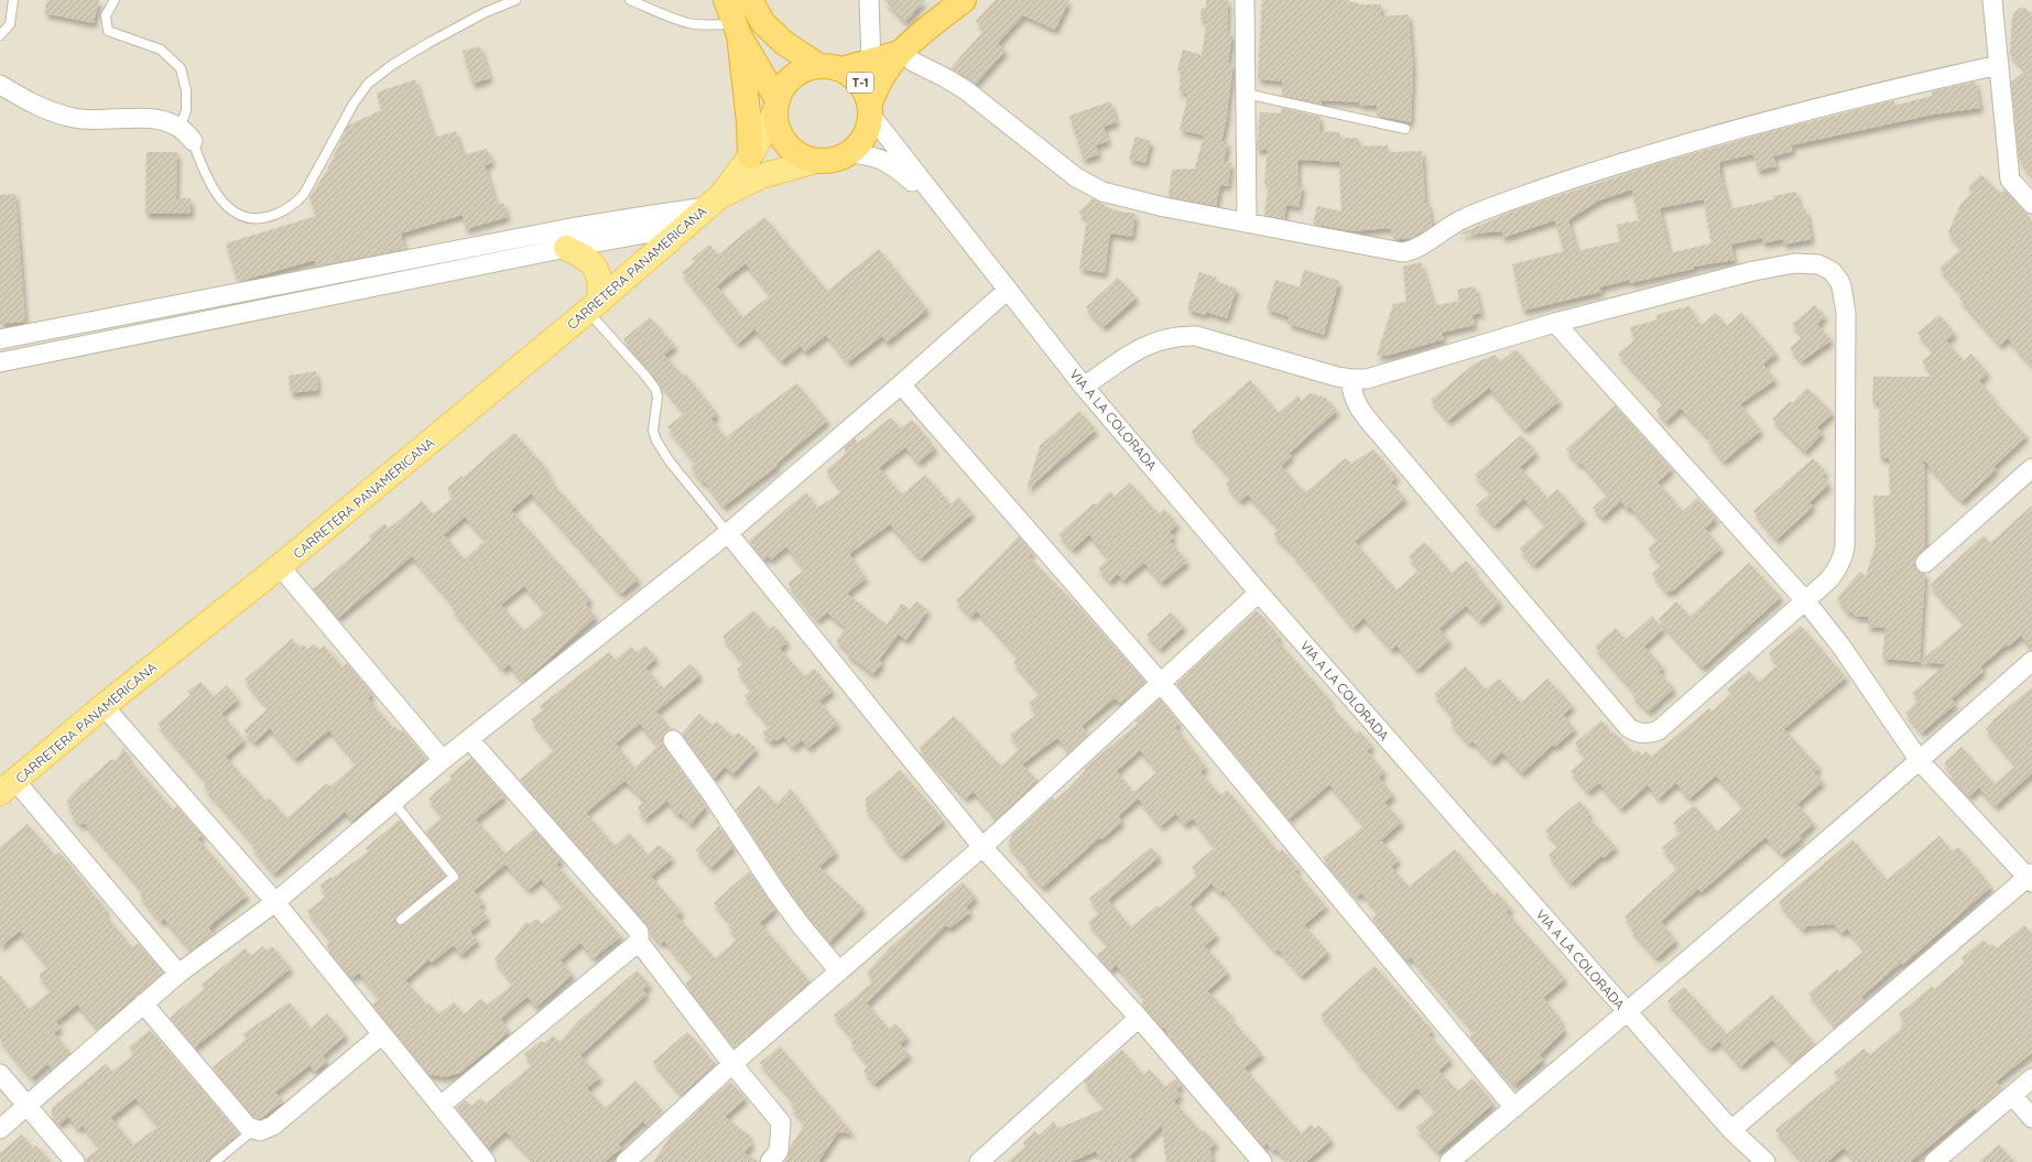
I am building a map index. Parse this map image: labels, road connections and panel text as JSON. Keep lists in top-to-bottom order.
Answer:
{
  "streets": {
    "highway": ["T-1"],
    "main road": ["CARRETERA PANAMERICANA"],
    "street": ["VIA A LA COLORADA"]
  },
  "crossings": [
    ["T-1", "CARRETERA PANAMERICANA"],
    ["T-1", "VIA A LA COLORADA"],
    ["CARRETERA PANAMERICANA", "VIA A LA COLORADA"]
  ]
}
